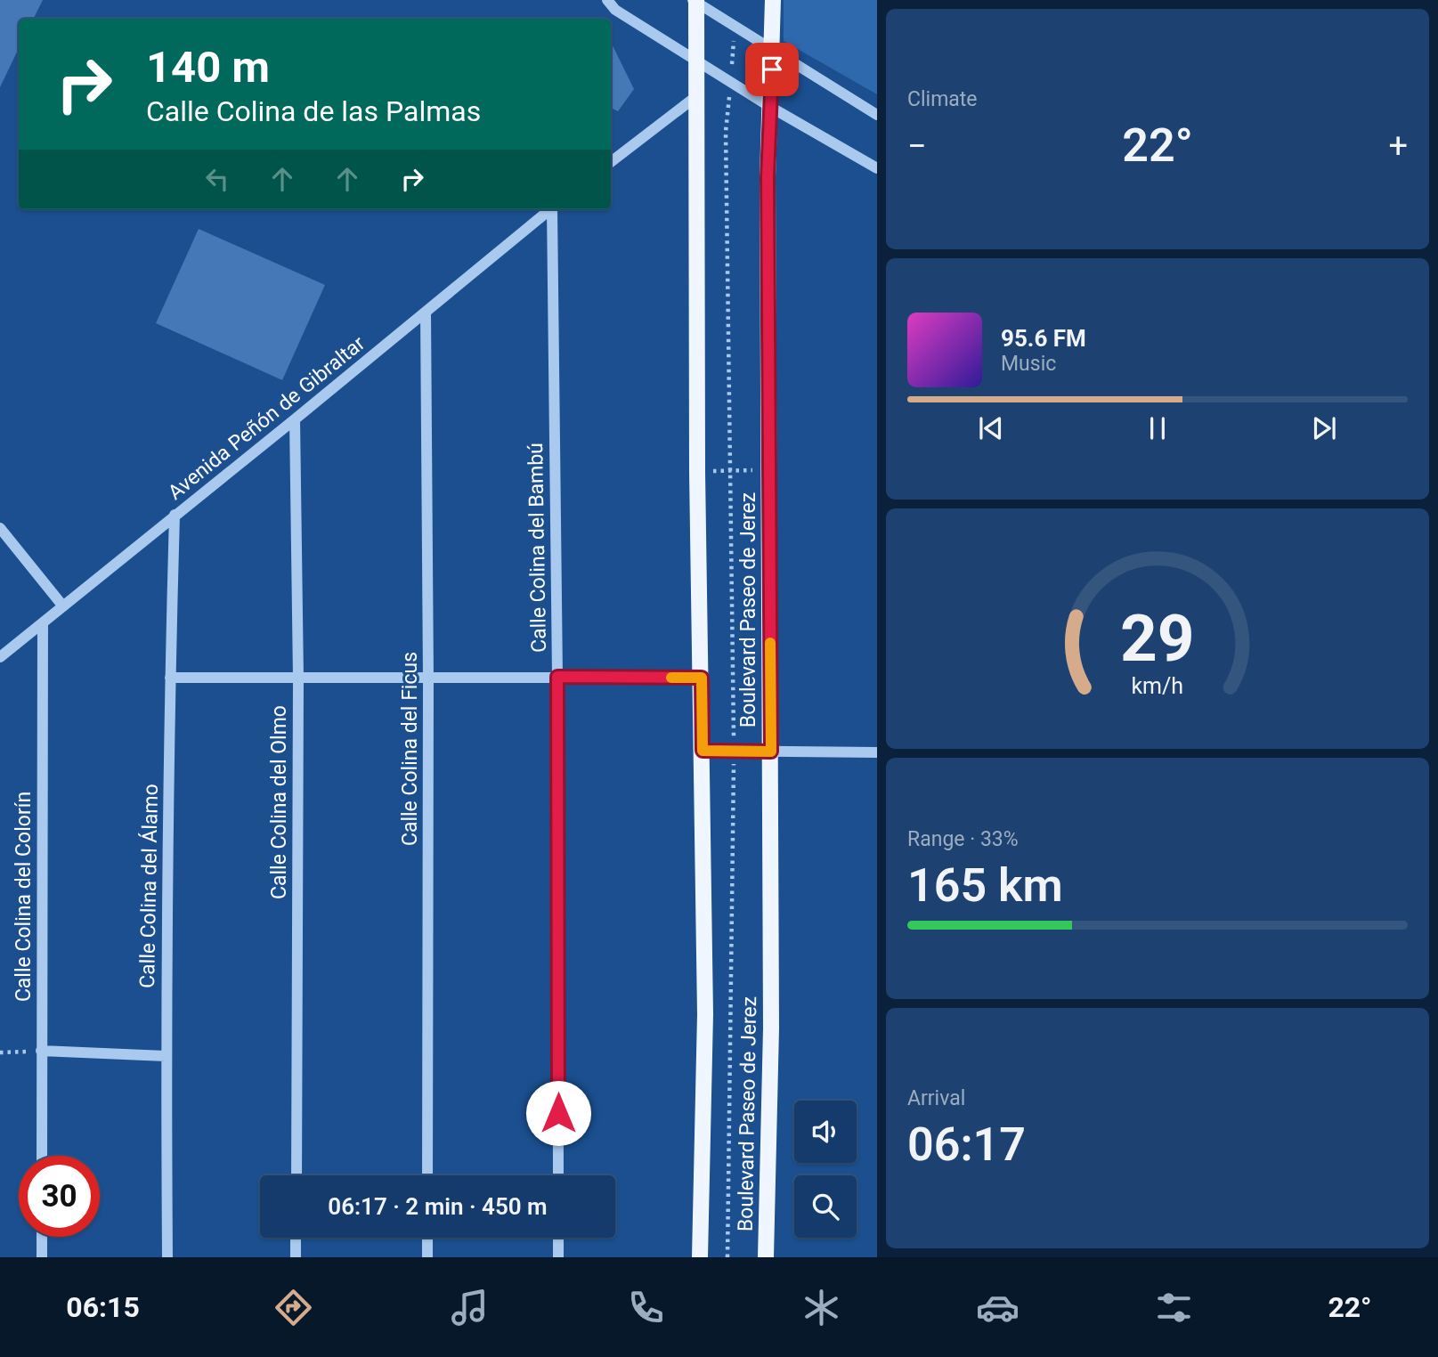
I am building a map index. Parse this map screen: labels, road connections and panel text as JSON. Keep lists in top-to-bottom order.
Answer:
{
  "streets": {
    "main road": ["Boulevard Paseo de Jerez"],
    "street": [
      "Avenida Peñón de Gibraltar",
      "Calle Colina del Bambú",
      "Calle Colina del Ficus",
      "Calle Colina del Olmo",
      "Calle Colina del Álamo",
      "Calle Colina del Colorín"
    ]
  },
  "crossings": [
    ["Avenida Peñón de Gibraltar", "Calle Colina del Ficus"],
    ["Avenida Peñón de Gibraltar", "Calle Colina del Olmo"],
    ["Avenida Peñón de Gibraltar", "Calle Colina del Álamo"],
    ["Avenida Peñón de Gibraltar", "Calle Colina del Colorín"]
  ],
  "page": {
    "tile": [
      "Climate",
      ["Range · 33%", "165 km"],
      ["Arrival", "06:17"]
    ],
    "turn": ["140 m", "Calle Colina de las Palmas"],
    "heat": ["−", "22°", "+"],
    "song": ["95.6 FM", "Music"],
    "limit": "30",
    "trip": "06:17 · 2 min · 450 m",
    "tabs": ["06:15", "22°"],
    "gauge": ["29", "km/h"]
  }
}
